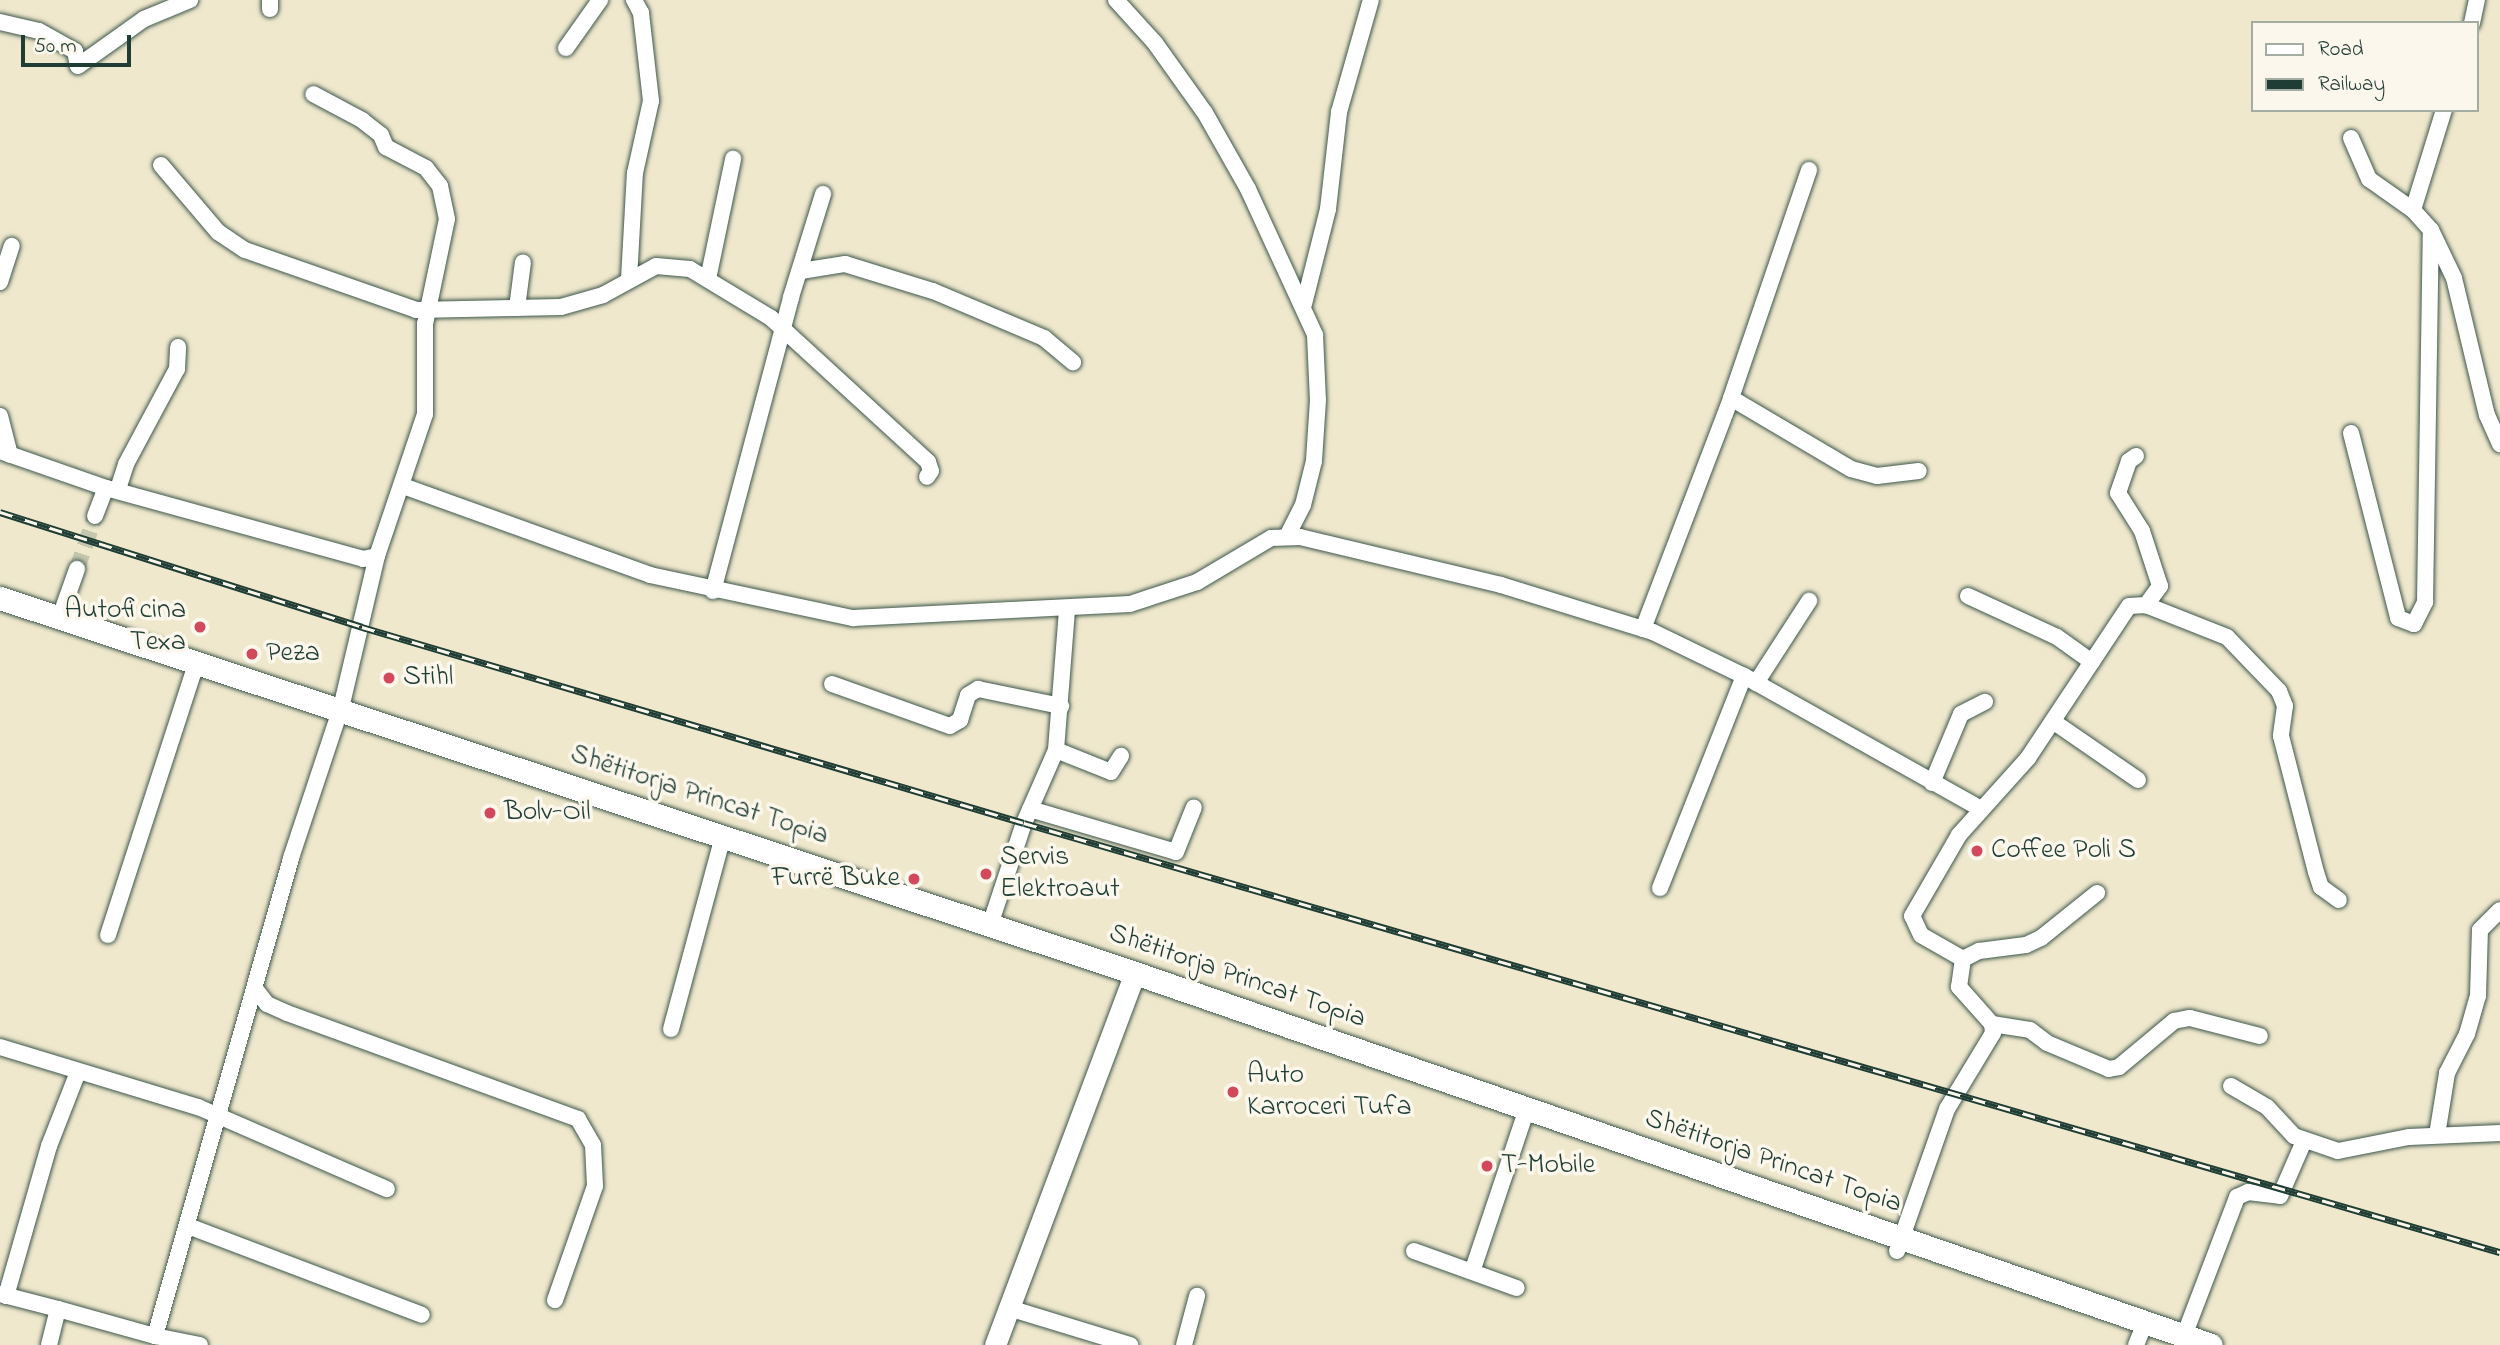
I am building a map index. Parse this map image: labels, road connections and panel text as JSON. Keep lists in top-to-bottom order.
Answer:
{
  "streets": {
    "main road": ["Shëtitorja Princat Topia"]
  },
  "places": [
    "Autoficina Texa",
    "Peza",
    "Stihl",
    "Bolv-Oil",
    "Coffee Poli S",
    "Servis Elektroaut",
    "Furrë Buke",
    "Auto Karroceri Tufa",
    "T-Mobile"
  ],
  "legend": ["Road", "Railway"],
  "scale_bar": "50 m"
}
